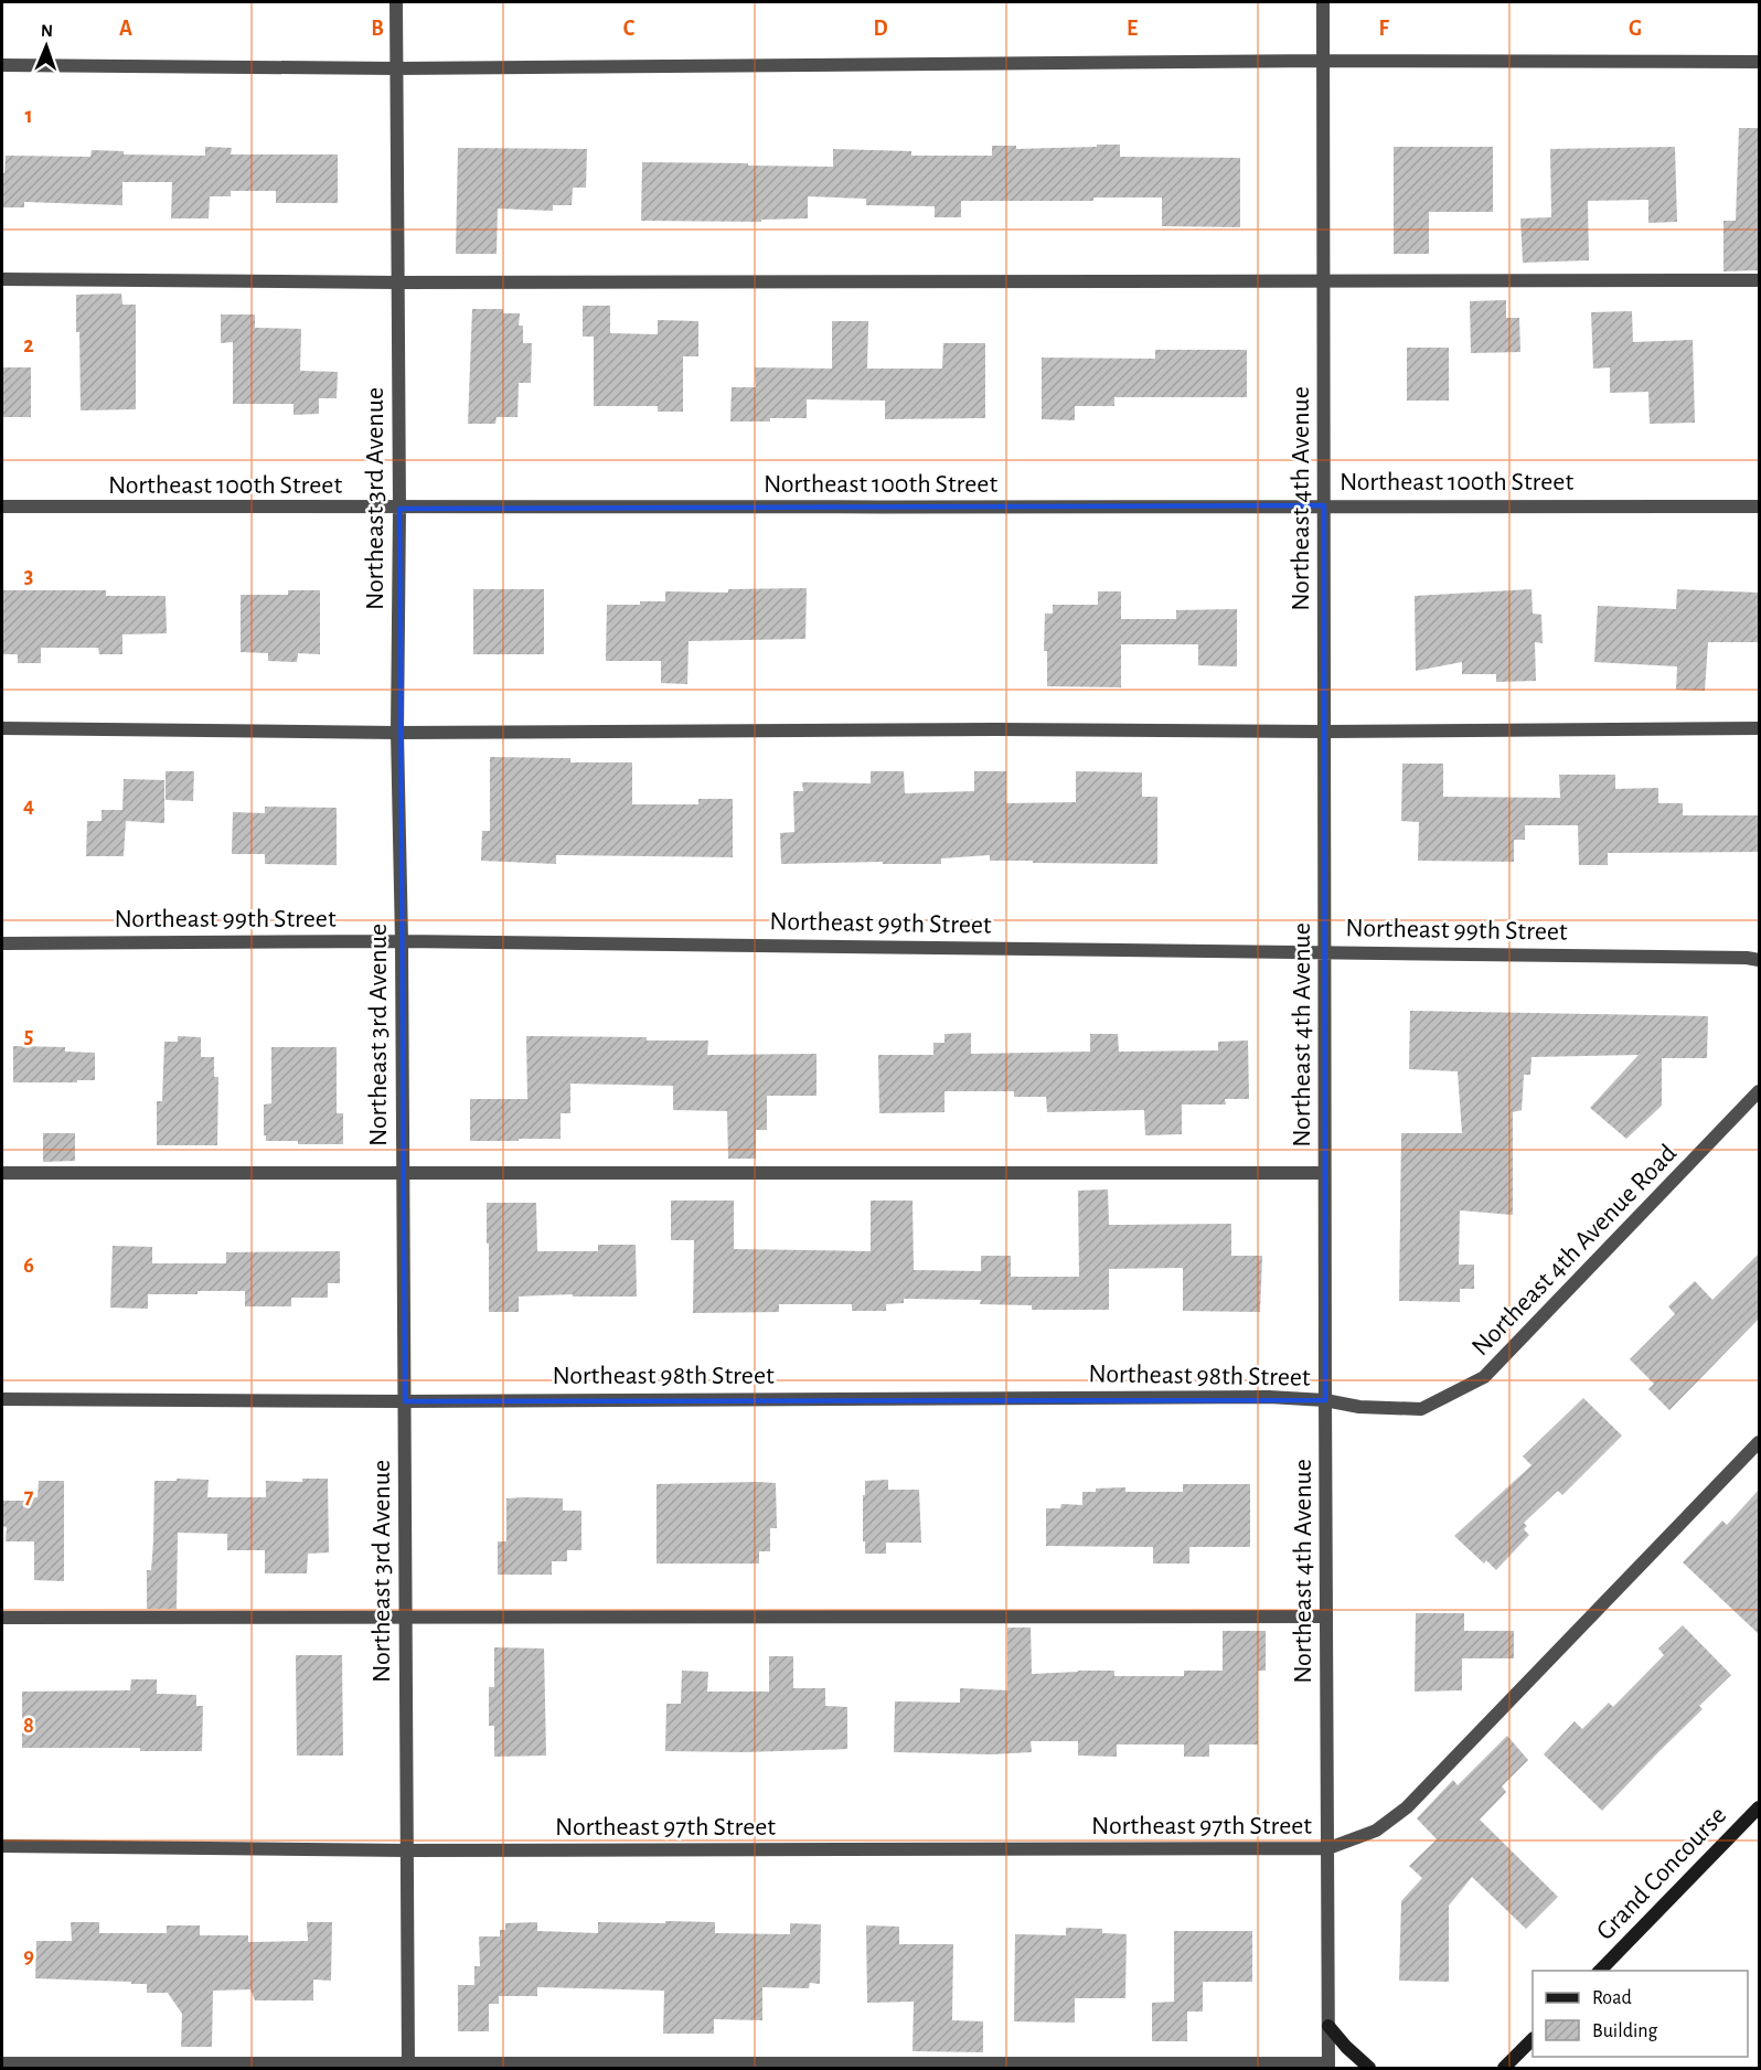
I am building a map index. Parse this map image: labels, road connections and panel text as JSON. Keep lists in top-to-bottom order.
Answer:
{
  "streets": {
    "street": [
      "Northeast 100th Street",
      "Northeast 3rd Avenue",
      "Northeast 4th Avenue",
      "Northeast 99th Street",
      "Northeast 4th Avenue Road",
      "Northeast 98th Street",
      "Northeast 97th Street",
      "Grand Concourse"
    ]
  },
  "crossings": [
    ["Northeast 100th Street", "Northeast 3rd Avenue"],
    ["Northeast 100th Street", "Northeast 4th Avenue"],
    ["Northeast 3rd Avenue", "Northeast 99th Street"],
    ["Northeast 3rd Avenue", "Northeast 98th Street"],
    ["Northeast 3rd Avenue", "Northeast 97th Street"],
    ["Northeast 4th Avenue", "Northeast 99th Street"],
    ["Northeast 4th Avenue", "Northeast 4th Avenue Road"],
    ["Northeast 4th Avenue", "Northeast 98th Street"],
    ["Northeast 4th Avenue", "Northeast 97th Street"],
    ["Northeast 4th Avenue Road", "Northeast 98th Street"]
  ],
  "legend": ["Road", "Building"],
  "north": "top",
  "grid": {
    "columns": [
      "A",
      "B",
      "C",
      "D",
      "E",
      "F",
      "G"
    ],
    "rows": [
      "1",
      "2",
      "3",
      "4",
      "5",
      "6",
      "7",
      "8",
      "9"
    ]
  }
}
